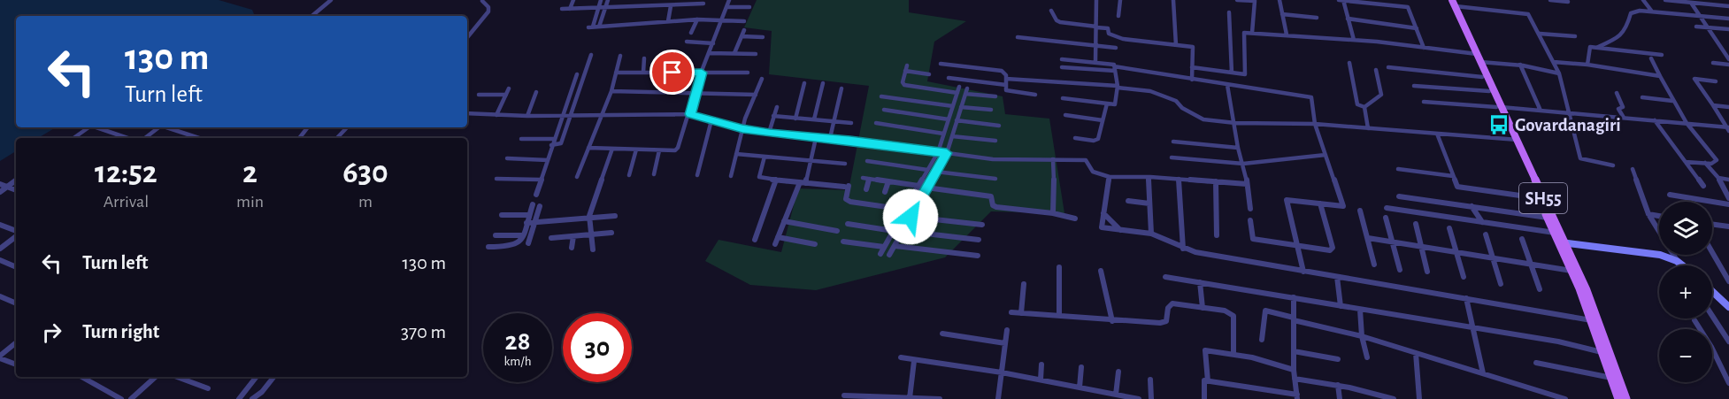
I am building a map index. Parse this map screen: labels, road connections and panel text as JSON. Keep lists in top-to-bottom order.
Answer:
{
  "streets": {
    "main road": ["SH55"]
  },
  "places": {
    "bus stop": ["Govardanagiri"]
  },
  "page": {
    "turn": ["130 m", "Turn left"],
    "eta": [
      "12:52",
      "Arrival",
      "2",
      "min",
      "630",
      "m"
    ],
    "map_buttons": ["+", "−"],
    "list": [
      {
        "name": "Turn left",
        "value": "130 m"
      },
      {
        "name": "Turn right",
        "value": "370 m"
      }
    ],
    "speed": "28 km/h",
    "limit": "30"
  }
}
